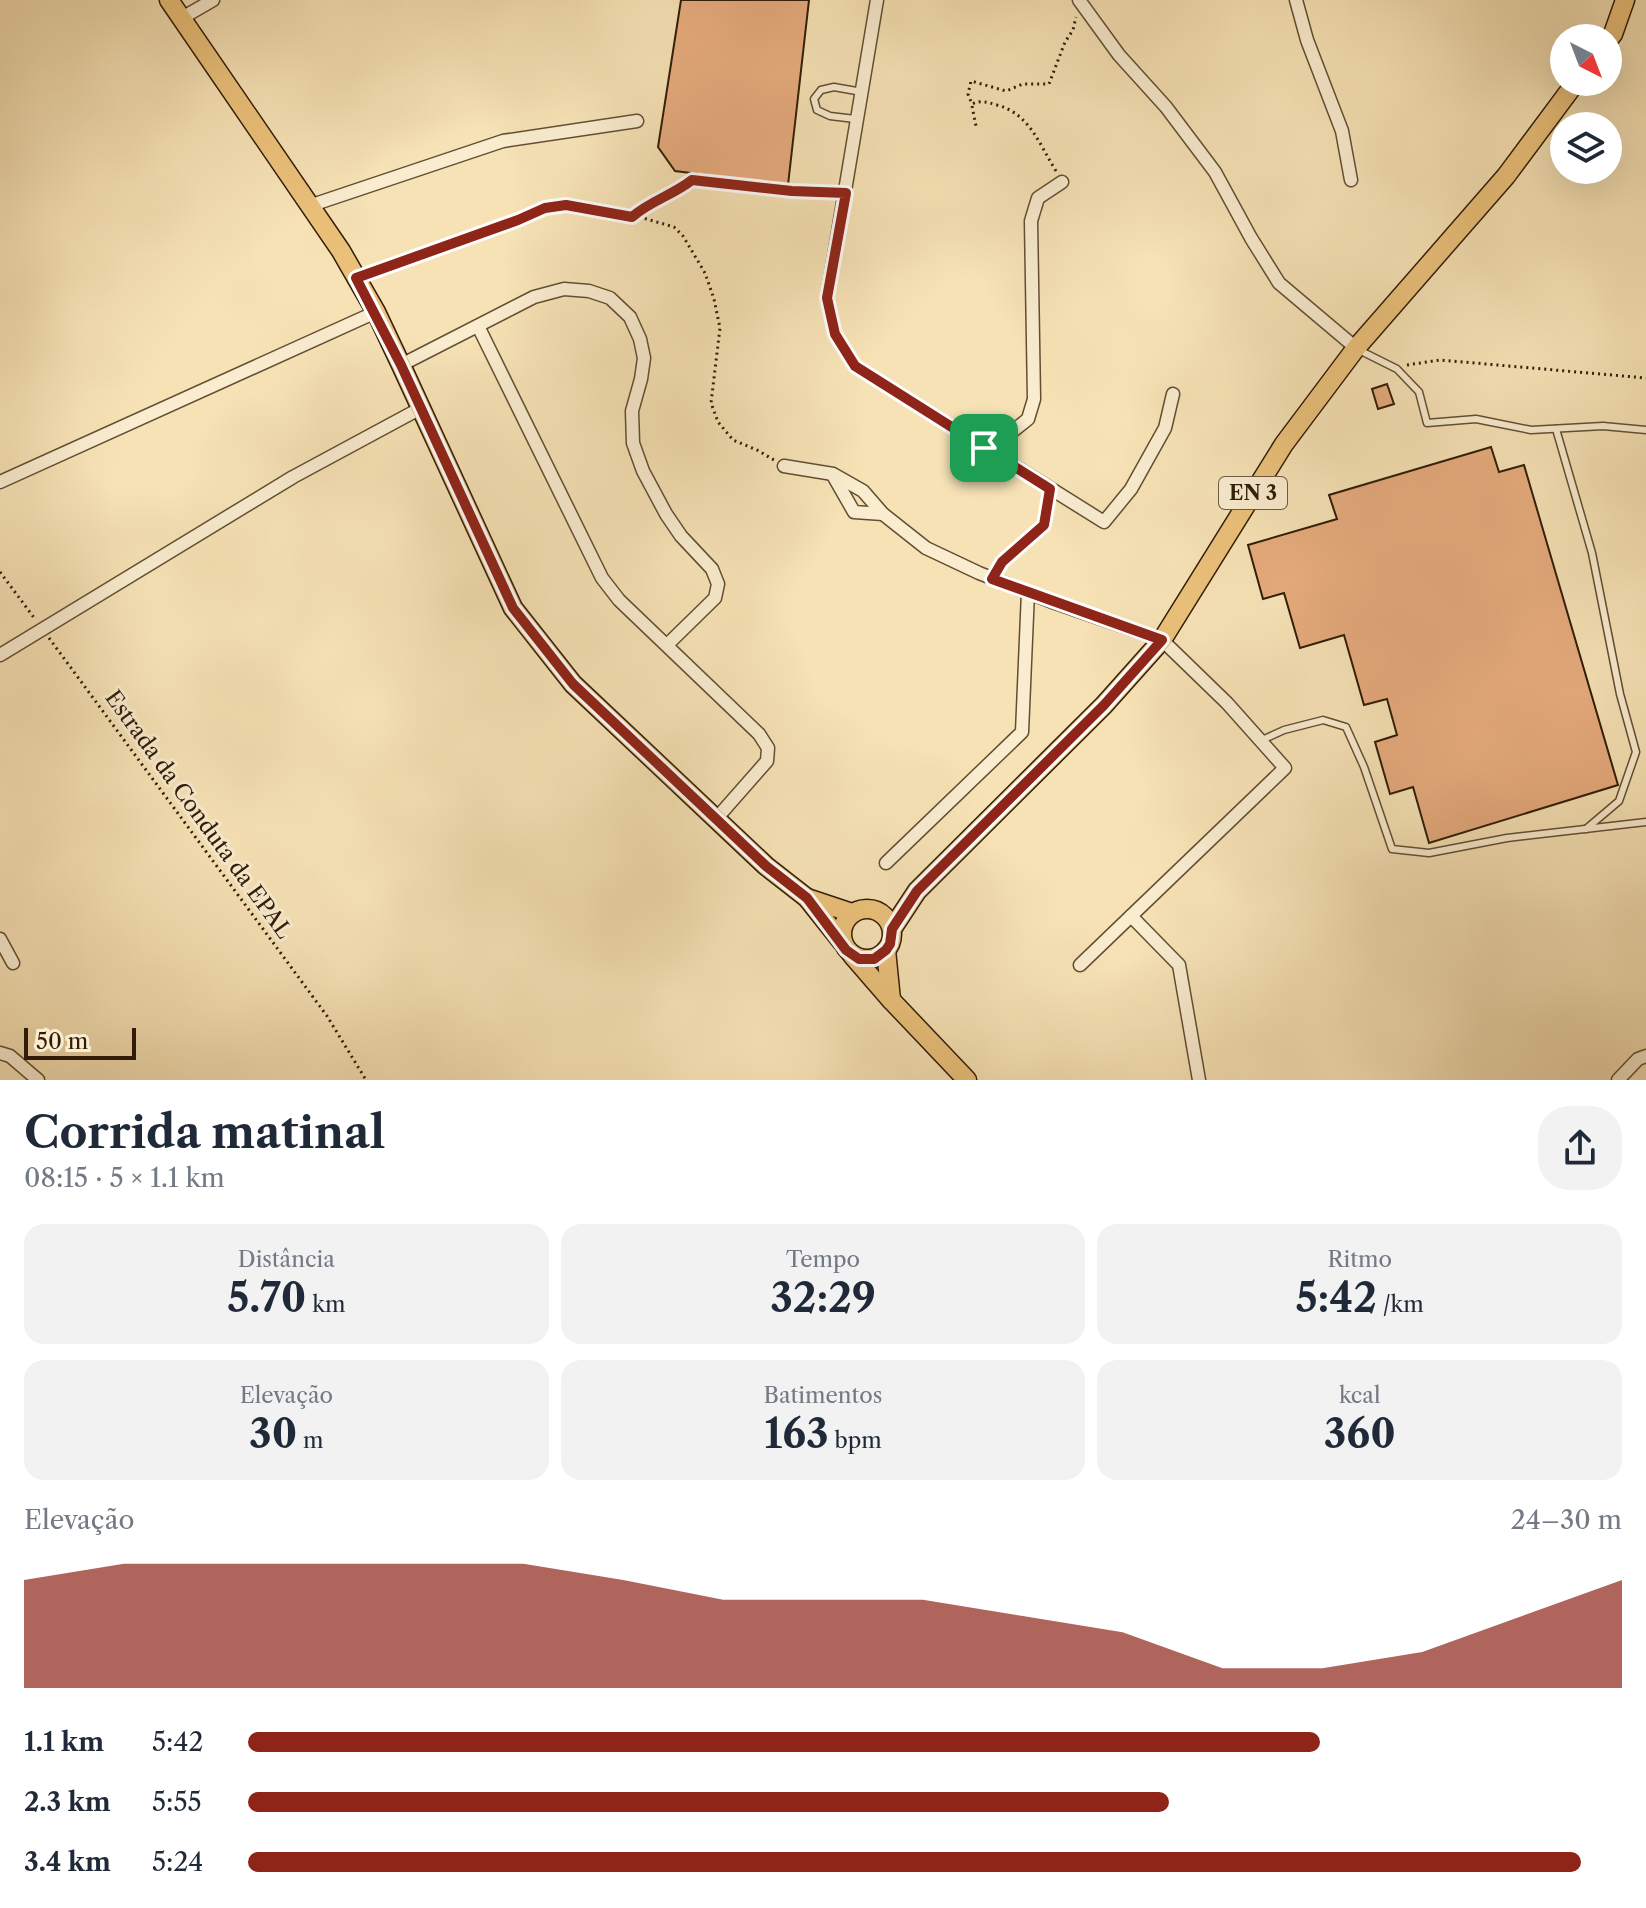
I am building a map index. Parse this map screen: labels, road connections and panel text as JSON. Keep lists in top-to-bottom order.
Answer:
{
  "streets": {
    "main road": ["EN 3"],
    "path": ["Estrada da Conduta da EPAL"]
  },
  "scale_bar": "50 m",
  "north": "bottom right",
  "page": {
    "scale": "50 m",
    "heading": ["Corrida matinal", "08:15 · 5 × 1.1 km"],
    "stats": [
      ["Distância", "5.70 km"],
      ["Tempo", "32:29"],
      ["Ritmo", "5:42 /km"],
      ["Elevação", "30 m"],
      ["Batimentos", "163 bpm"],
      ["kcal", "360"]
    ],
    "chart": ["Elevação", "24–30 m"],
    "list": [
      {
        "name": "1.1 km",
        "note": "5:42"
      },
      {
        "name": "2.3 km",
        "note": "5:55"
      },
      {
        "name": "3.4 km",
        "note": "5:24"
      }
    ]
  }
}
